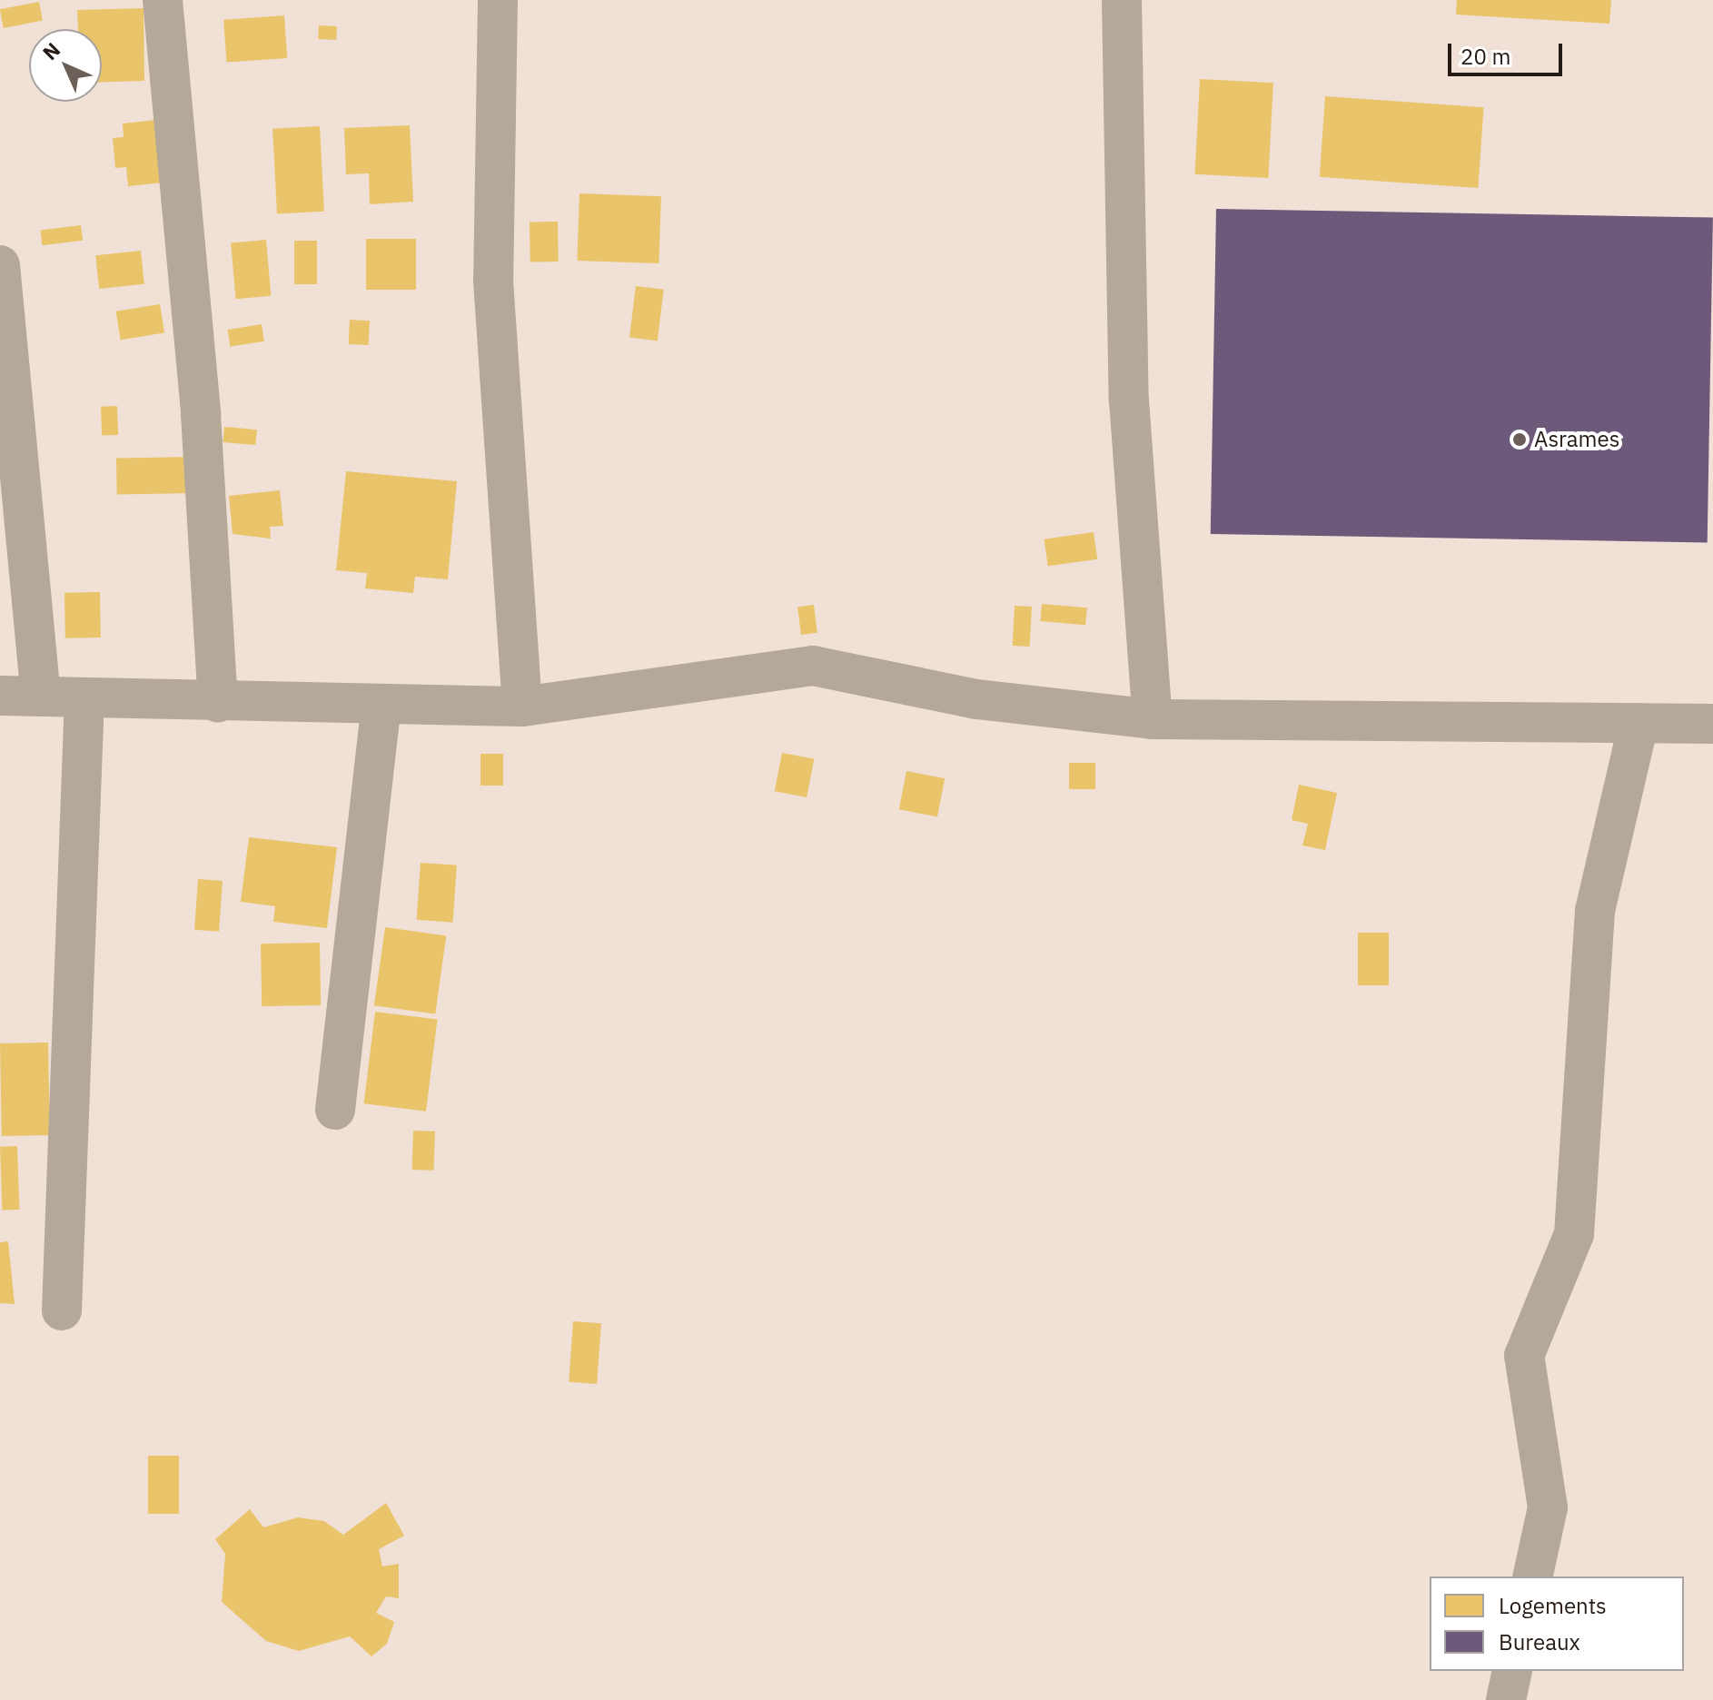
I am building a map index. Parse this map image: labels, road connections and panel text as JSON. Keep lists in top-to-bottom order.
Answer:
{
  "places": ["Asrames"],
  "legend": ["Logements", "Bureaux"],
  "scale_bar": "20 m",
  "north": "top left"
}
